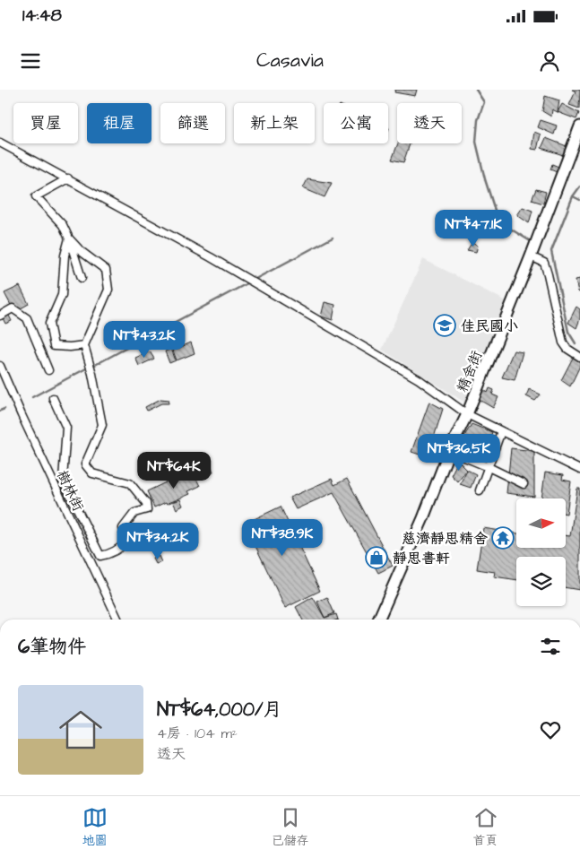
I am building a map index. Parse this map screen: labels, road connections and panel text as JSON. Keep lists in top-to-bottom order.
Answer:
{
  "streets": {
    "street": ["精舍街", "樹林街"]
  },
  "places": {
    "school or university": ["佳民國小"],
    "temple": ["慈濟靜思精舍"],
    "shop": ["靜思書軒"]
  },
  "north": "right",
  "page": {
    "status": "14:48",
    "header": "Casavia",
    "chip": [
      "買屋",
      "租屋",
      "篩選",
      "新上架",
      "公寓",
      "透天"
    ],
    "price": [
      "NT$47.1K",
      "NT$43.2K",
      "NT$36.5K",
      "NT$64K",
      "NT$38.9K",
      "NT$34.2K"
    ],
    "heading": "6筆物件",
    "list": [
      {
        "name": "NT$64,000/月",
        "note": "4房 · 104 m² · 透天"
      }
    ],
    "tabs": ["地圖", "已儲存", "首頁"]
  }
}
